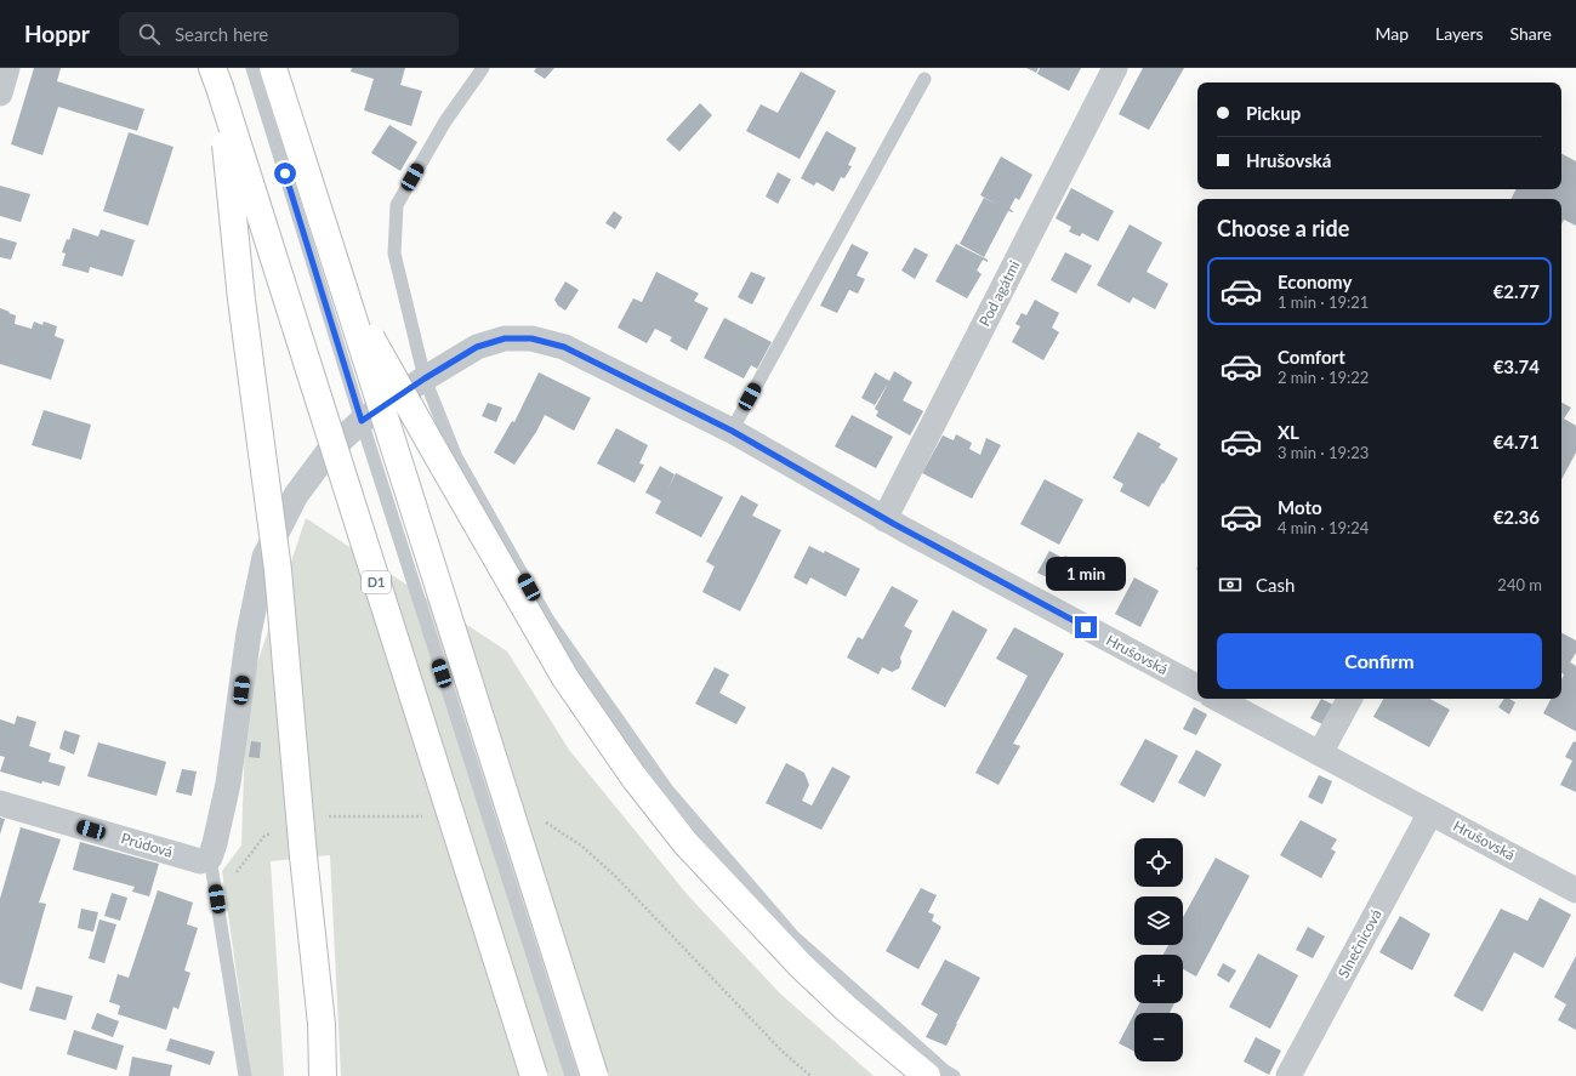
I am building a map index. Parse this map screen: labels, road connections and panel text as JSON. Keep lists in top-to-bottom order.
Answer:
{
  "streets": {
    "highway": ["D1"],
    "street": [
      "Pod agátmi",
      "Hrušovská",
      "Prúdová",
      "Slnečnicová"
    ]
  },
  "crossings": [
    ["Pod agátmi", "Hrušovská"],
    ["Hrušovská", "Prúdová"],
    ["Hrušovská", "Slnečnicová"]
  ],
  "page": {
    "header": "Hoppr",
    "search": "Search here",
    "nav": ["Map", "Layers", "Share"],
    "banner": ["Pickup", "Hrušovská"],
    "heading": "Choose a ride",
    "list": [
      {
        "name": "Economy",
        "note": "1 min · 19:21",
        "value": "€2.77"
      },
      {
        "name": "Comfort",
        "note": "2 min · 19:22",
        "value": "€3.74"
      },
      {
        "name": "XL",
        "note": "3 min · 19:23",
        "value": "€4.71"
      },
      {
        "name": "Moto",
        "note": "4 min · 19:24",
        "value": "€2.36"
      }
    ],
    "bubble": "1 min",
    "pay": ["Cash", "240 m"],
    "buttons": "Confirm",
    "map_buttons": ["+", "−"]
  }
}
